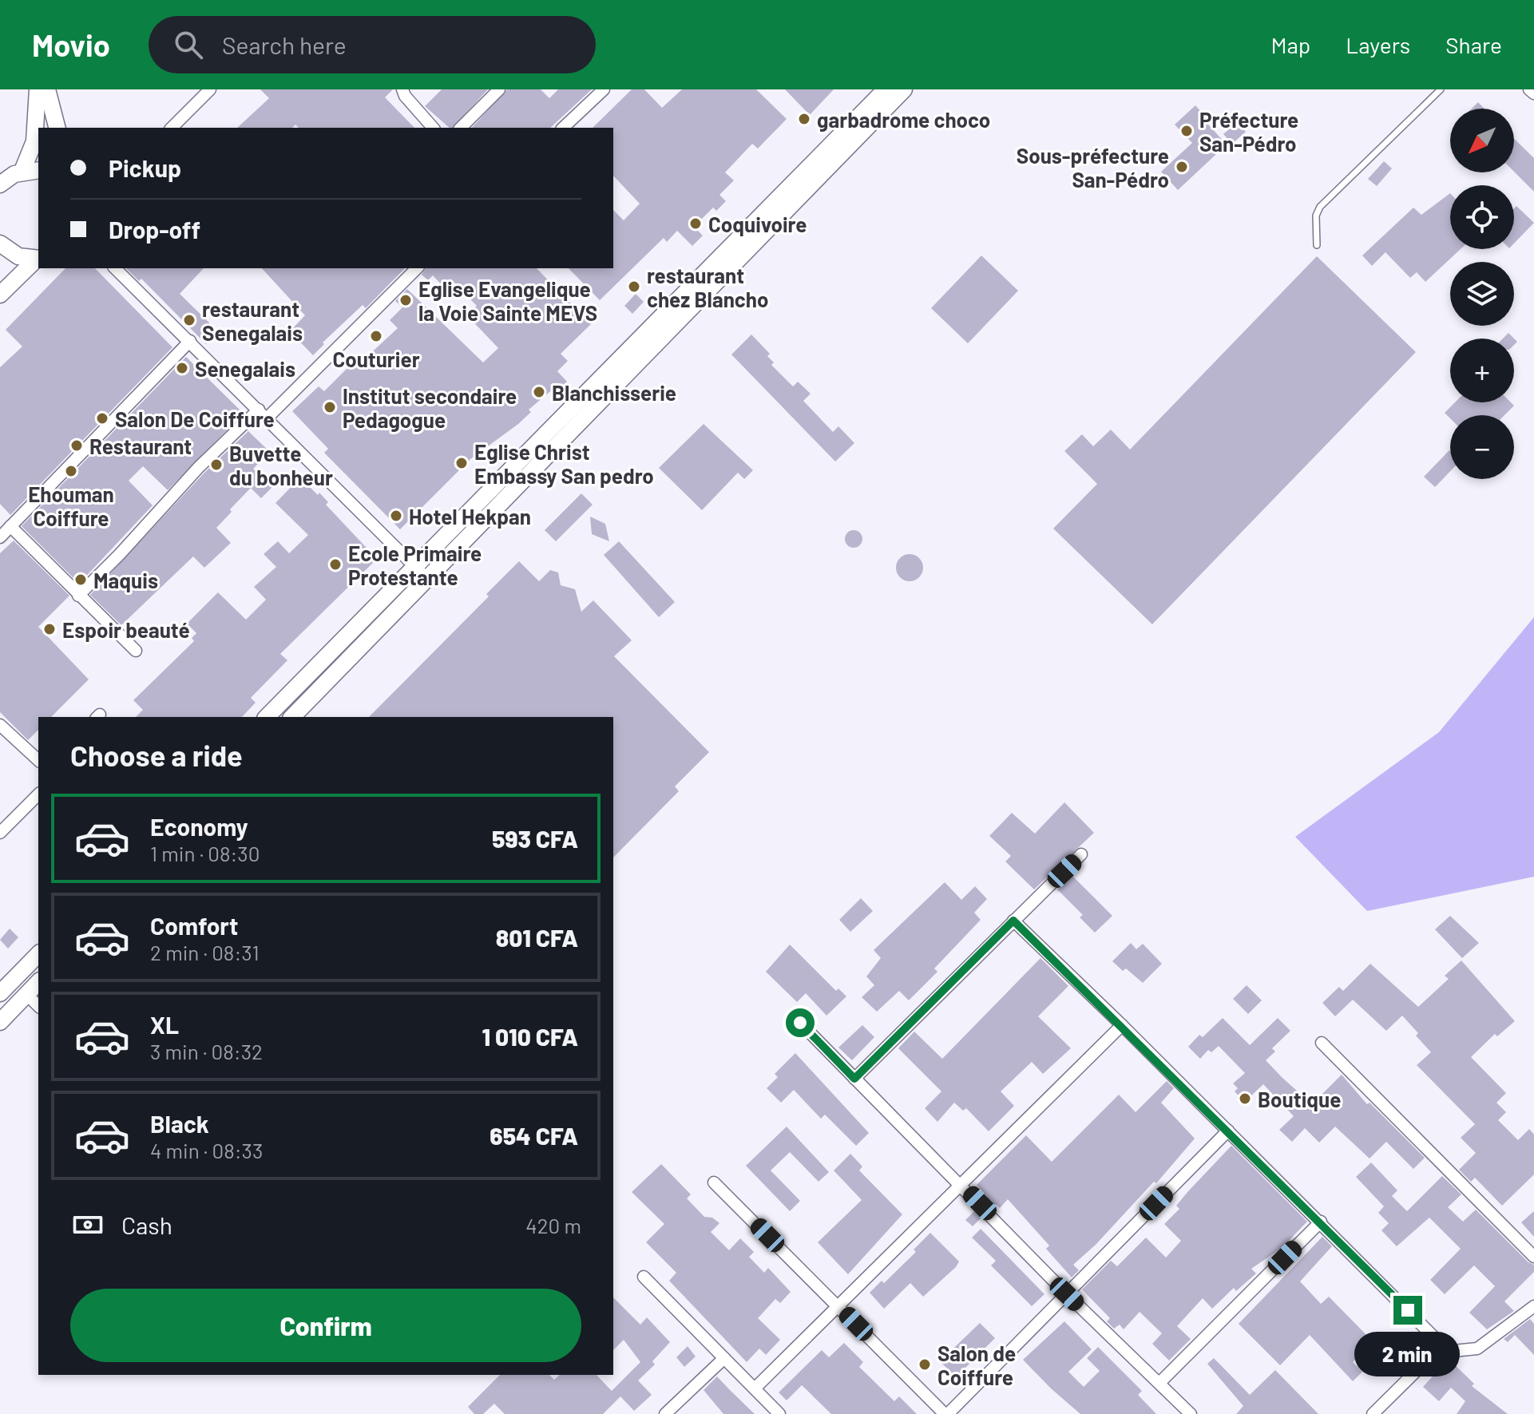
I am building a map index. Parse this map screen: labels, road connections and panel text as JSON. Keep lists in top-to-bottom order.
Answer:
{
  "places": [
    "garbadrome choco",
    "Préfecture San-Pédro",
    "Sous-préfecture San-Pédro",
    "Coquivoire",
    "restaurant chez Blancho",
    "Eglise Evangelique la Voie Sainte MEVS",
    "restaurant Senegalais",
    "Couturier",
    "Senegalais",
    "Blanchisserie",
    "Institut secondaire Pedagogue",
    "Salon De Coiffure",
    "Restaurant",
    "Eglise Christ Embassy San pedro",
    "Buvette du bonheur",
    "Ehouman Coiffure",
    "Hotel Hekpan",
    "Ecole Primaire Protestante",
    "Maquis",
    "Espoir beauté",
    "Boutique",
    "Salon de Coiffure"
  ],
  "north": "bottom left",
  "page": {
    "header": "Movio",
    "search": "Search here",
    "nav": ["Map", "Layers", "Share"],
    "map_buttons": ["+", "−"],
    "banner": ["Pickup", "Drop-off"],
    "heading": "Choose a ride",
    "list": [
      {
        "name": "Economy",
        "note": "1 min · 08:30",
        "value": "593 CFA"
      },
      {
        "name": "Comfort",
        "note": "2 min · 08:31",
        "value": "801 CFA"
      },
      {
        "name": "XL",
        "note": "3 min · 08:32",
        "value": "1 010 CFA"
      },
      {
        "name": "Black",
        "note": "4 min · 08:33",
        "value": "654 CFA"
      }
    ],
    "pay": ["Cash", "420 m"],
    "buttons": "Confirm",
    "bubble": "2 min"
  }
}
